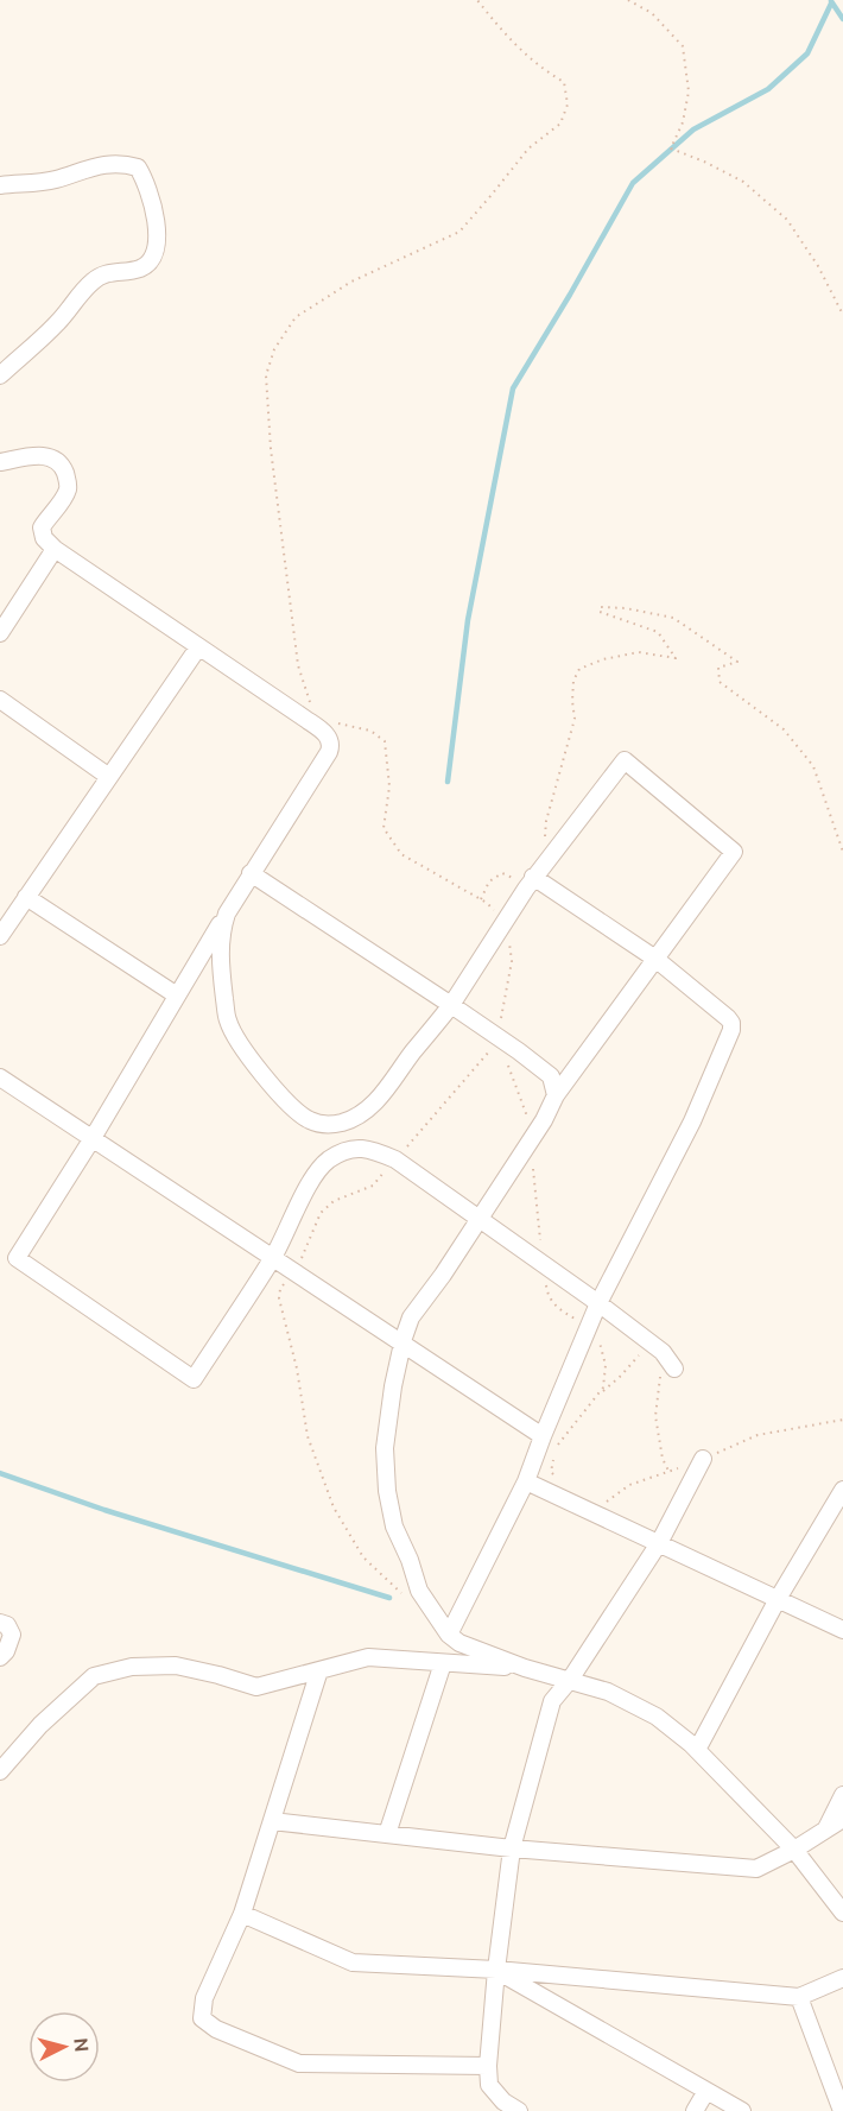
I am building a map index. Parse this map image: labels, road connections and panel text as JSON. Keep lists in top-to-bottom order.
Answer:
{
  "north": "right"
}
